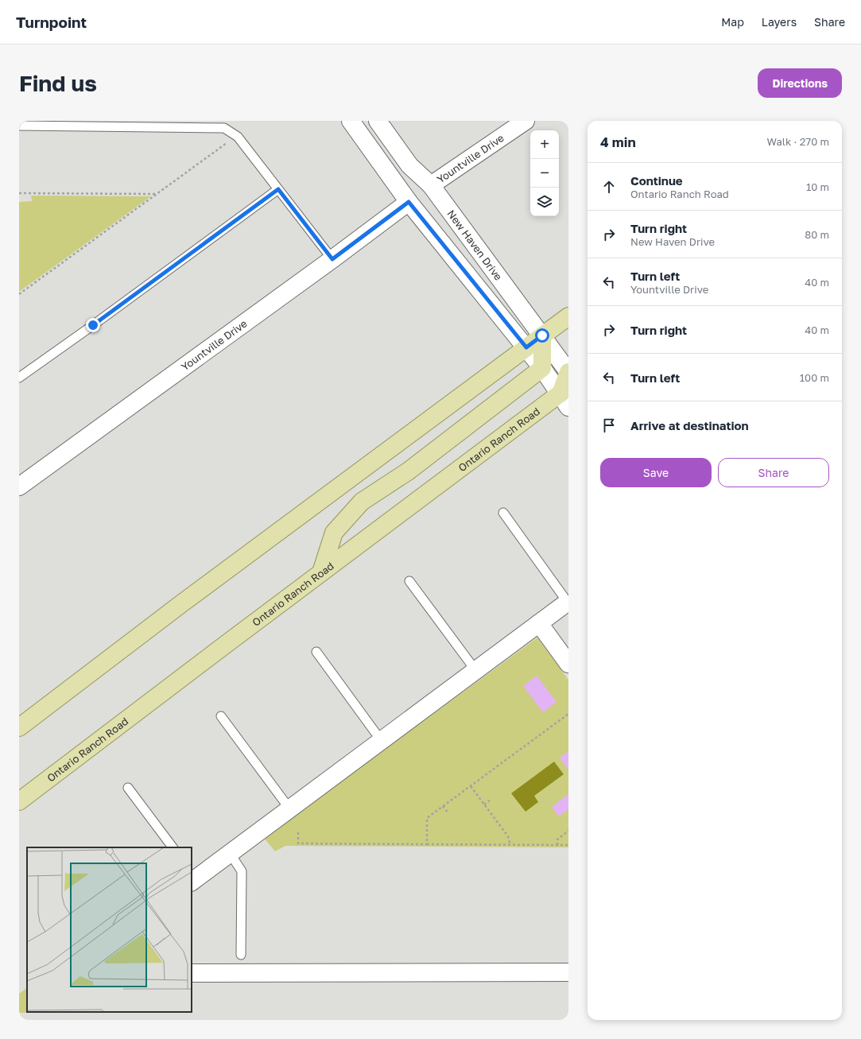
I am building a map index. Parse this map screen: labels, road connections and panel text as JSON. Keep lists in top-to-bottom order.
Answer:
{
  "streets": {
    "main road": ["Ontario Ranch Road"],
    "street": ["Yountville Drive", "New Haven Drive"]
  },
  "crossings": [
    ["Yountville Drive", "New Haven Drive"]
  ],
  "page": {
    "header": "Turnpoint",
    "nav": ["Map", "Layers", "Share"],
    "buttons": [
      "Directions",
      ["Save", "Share"]
    ],
    "title": "Find us",
    "heading": ["4 min", "Walk · 270 m"],
    "map_buttons": ["+", "−"],
    "list": [
      ["Continue", "Ontario Ranch Road", "10 m"],
      ["Turn right", "New Haven Drive", "80 m"],
      ["Turn left", "Yountville Drive", "40 m"],
      ["Turn right", "40 m"],
      ["Turn left", "100 m"],
      "Arrive at destination"
    ]
  }
}
